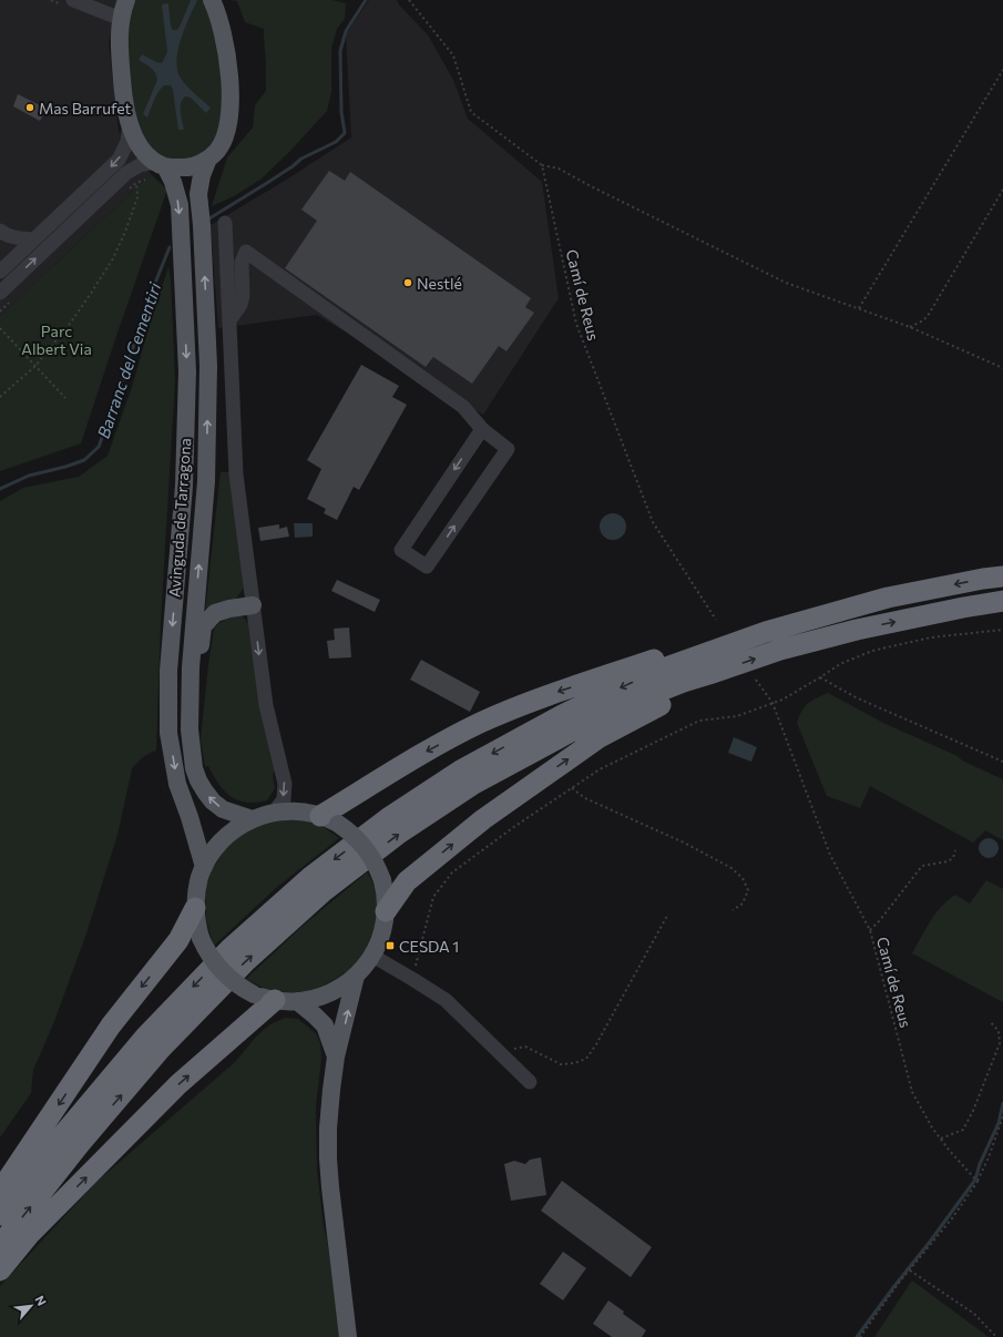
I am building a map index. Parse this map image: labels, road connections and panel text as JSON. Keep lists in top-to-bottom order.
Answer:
{
  "streets": {
    "main road": ["Avinguda de Tarragona"],
    "path": ["Camí de Reus"]
  },
  "water": ["Barranc del Cementiri"],
  "parks": ["Parc Albert Via"],
  "places": {
    "other": ["Mas Barrufet", "Nestlé"],
    "transit": ["CESDA 1"]
  },
  "north": "top right"
}
